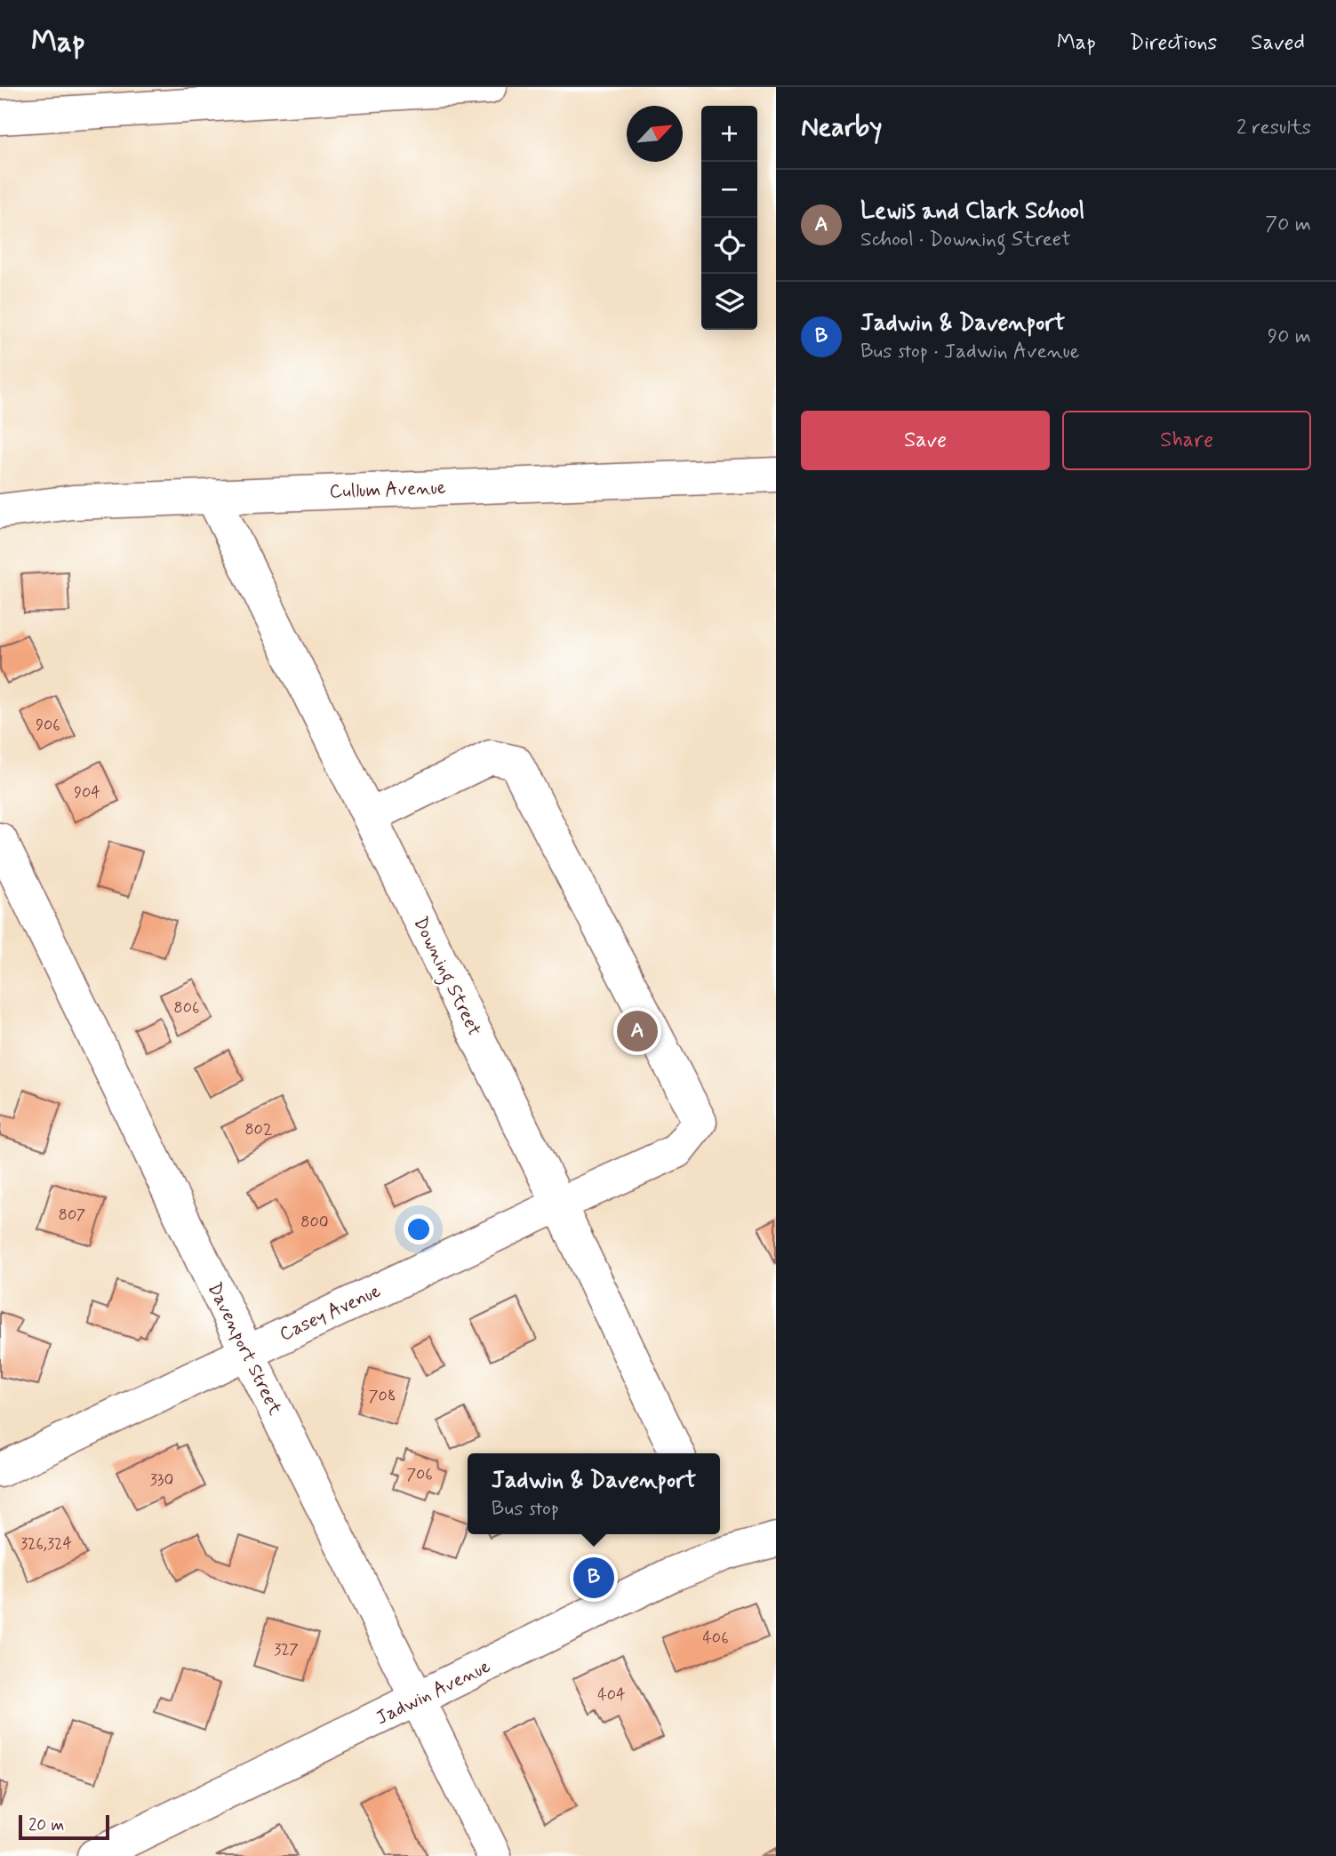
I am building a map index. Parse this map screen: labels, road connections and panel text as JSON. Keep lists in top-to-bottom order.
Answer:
{
  "streets": {
    "street": [
      "Cullum Avenue",
      "Downing Street",
      "Casey Avenue",
      "Davenport Street",
      "Jadwin Avenue"
    ]
  },
  "crossings": [
    ["Cullum Avenue", "Downing Street"],
    ["Downing Street", "Casey Avenue"],
    ["Casey Avenue", "Davenport Street"],
    ["Davenport Street", "Jadwin Avenue"]
  ],
  "house_numbers": [
    "906",
    "904",
    "806",
    "802",
    "807",
    "800",
    "708",
    "706",
    "330",
    "326,324",
    "406",
    "327",
    "404"
  ],
  "scale_bar": "20 m",
  "north": "top right",
  "page": {
    "header": "Map",
    "nav": ["Map", "Directions", "Saved"],
    "heading": ["Nearby", "2 results"],
    "map_buttons": ["+", "−"],
    "list": [
      {
        "mark": "A",
        "name": "Lewis and Clark School",
        "note": "School · Downing Street",
        "value": "70 m"
      },
      {
        "mark": "B",
        "name": "Jadwin & Davenport",
        "note": "Bus stop · Jadwin Avenue",
        "value": "90 m"
      }
    ],
    "buttons": ["Save", "Share"],
    "pins": ["A", "B"],
    "popup": ["Jadwin & Davenport", "Bus stop"],
    "scale": "20 m"
  }
}
